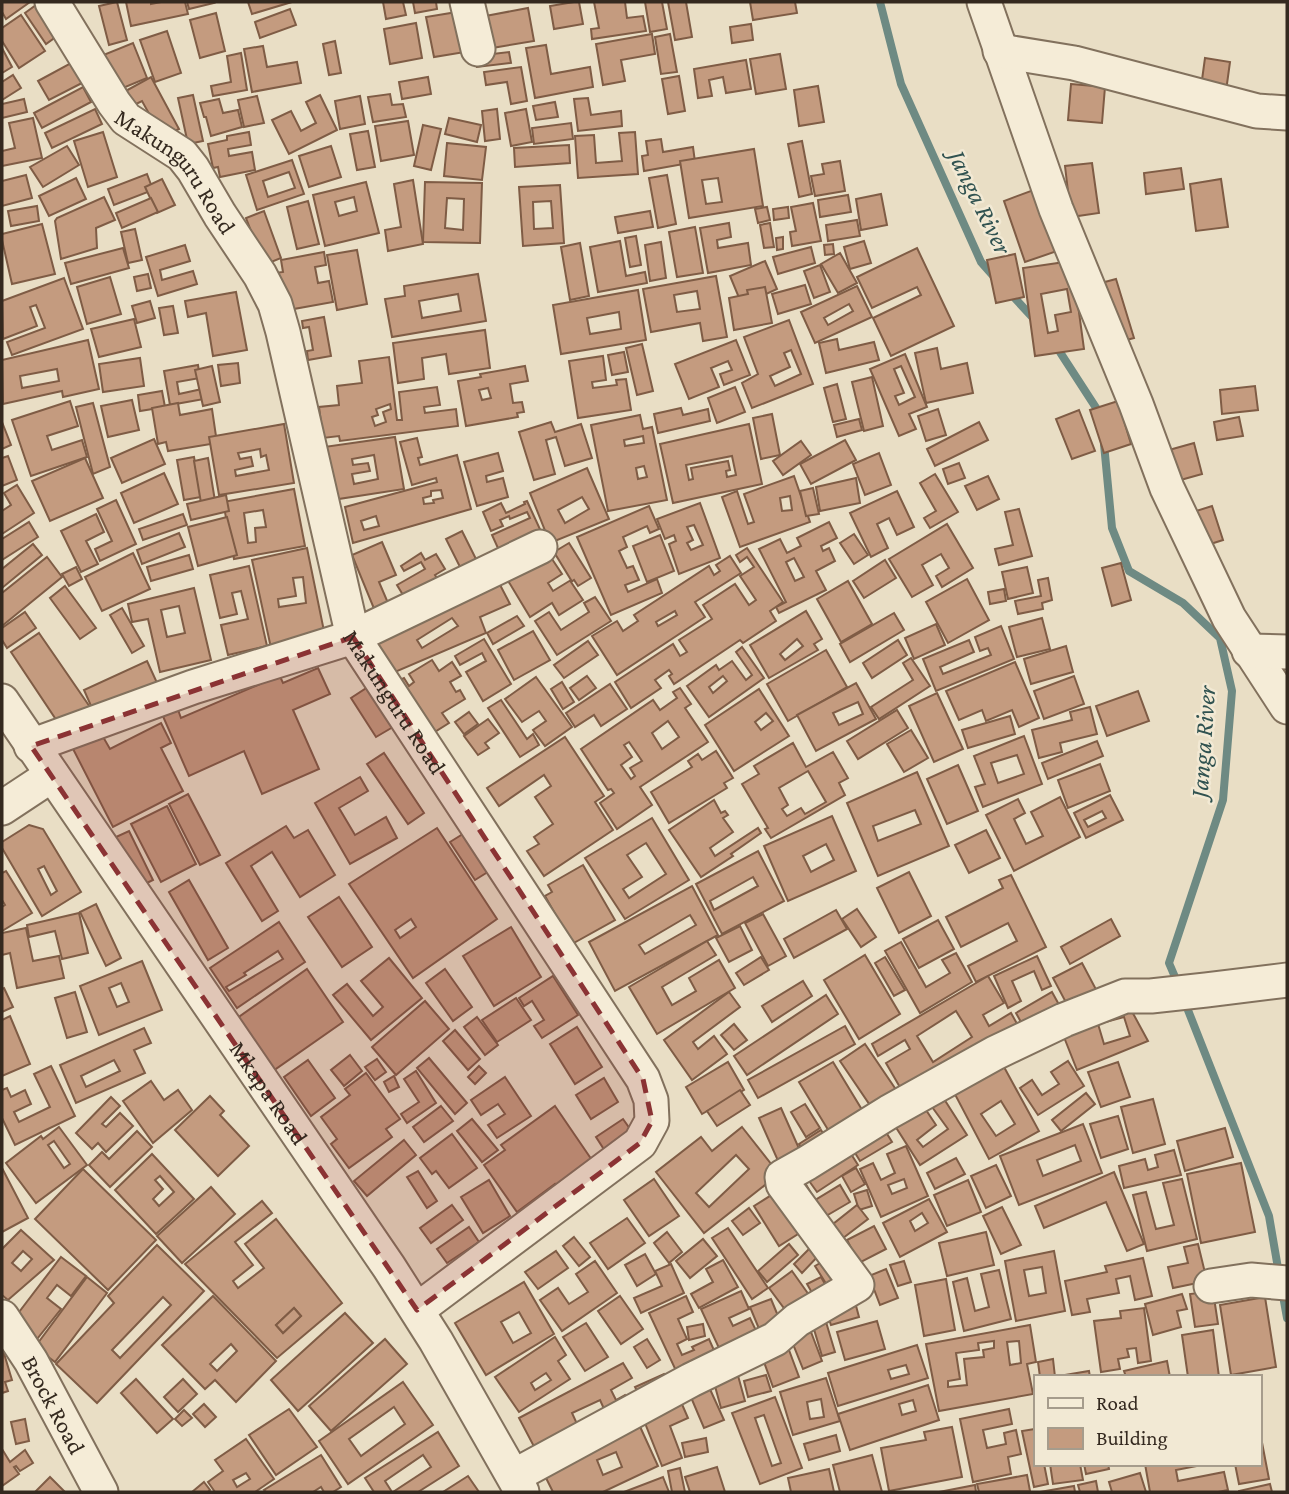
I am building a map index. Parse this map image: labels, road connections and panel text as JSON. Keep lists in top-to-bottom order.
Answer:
{
  "streets": {
    "street": ["Makunguru Road", "Mkapa Road", "Brock Road"]
  },
  "crossings": [
    ["Makunguru Road", "Mkapa Road"]
  ],
  "water": ["Janga River"],
  "legend": ["Road", "Building"]
}
